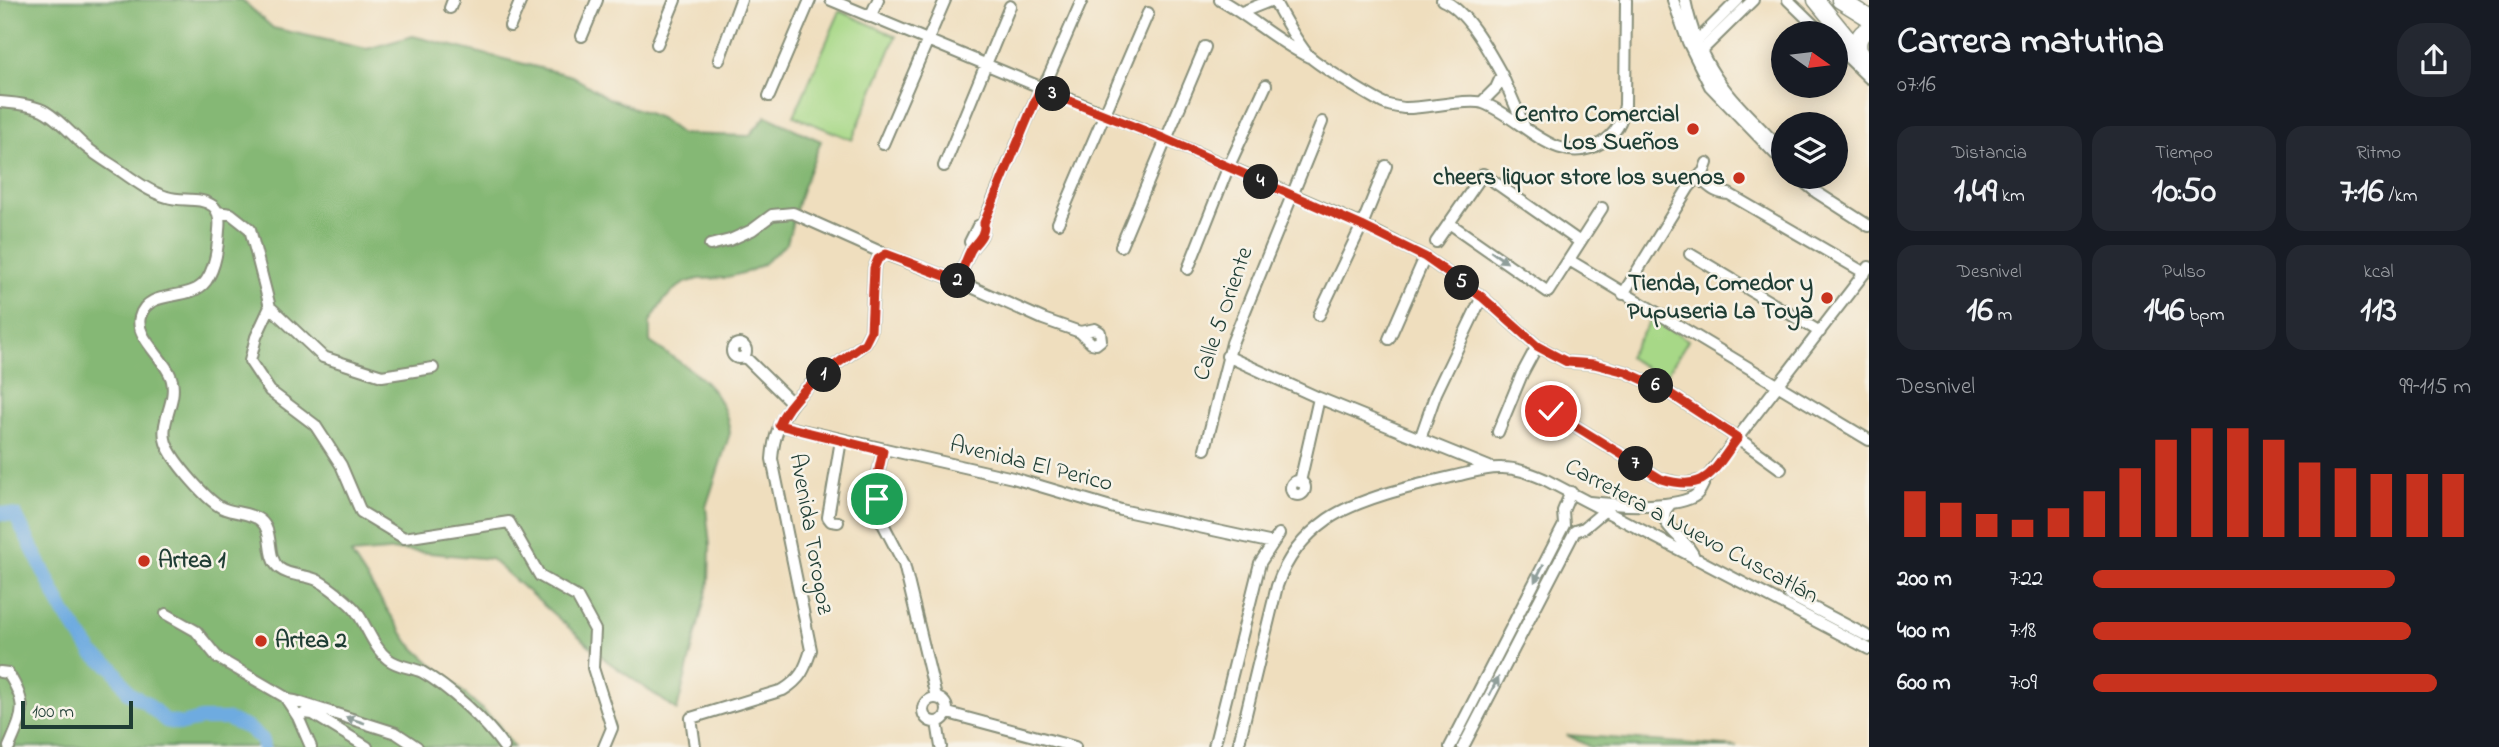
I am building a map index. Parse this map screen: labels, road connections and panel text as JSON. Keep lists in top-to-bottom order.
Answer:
{
  "streets": {
    "street": [
      "Calle 5 Oriente",
      "Avenida El Perico",
      "Carretera a Nuevo Cuscatlán",
      "Avenida Torogoz"
    ]
  },
  "crossings": [
    ["Avenida El Perico", "Avenida Torogoz"]
  ],
  "places": [
    "Centro Comercial Los Sueños",
    "cheers liquor store los suenos",
    "Tienda, Comedor y Pupuseria La Toya",
    "Artea 1",
    "Artea 2"
  ],
  "scale_bar": "100 m",
  "north": "right",
  "page": {
    "heading": ["Carrera matutina", "07:16"],
    "pins": [
      "3",
      "4",
      "2",
      "5",
      "1",
      "6",
      "7"
    ],
    "stats": [
      ["Distancia", "1.49 km"],
      ["Tiempo", "10:50"],
      ["Ritmo", "7:16 /km"],
      ["Desnivel", "16 m"],
      ["Pulso", "146 bpm"],
      ["kcal", "113"]
    ],
    "chart": ["Desnivel", "99–115 m"],
    "list": [
      {
        "name": "200 m",
        "note": "7:22"
      },
      {
        "name": "400 m",
        "note": "7:18"
      },
      {
        "name": "600 m",
        "note": "7:09"
      }
    ],
    "scale": "100 m"
  }
}
